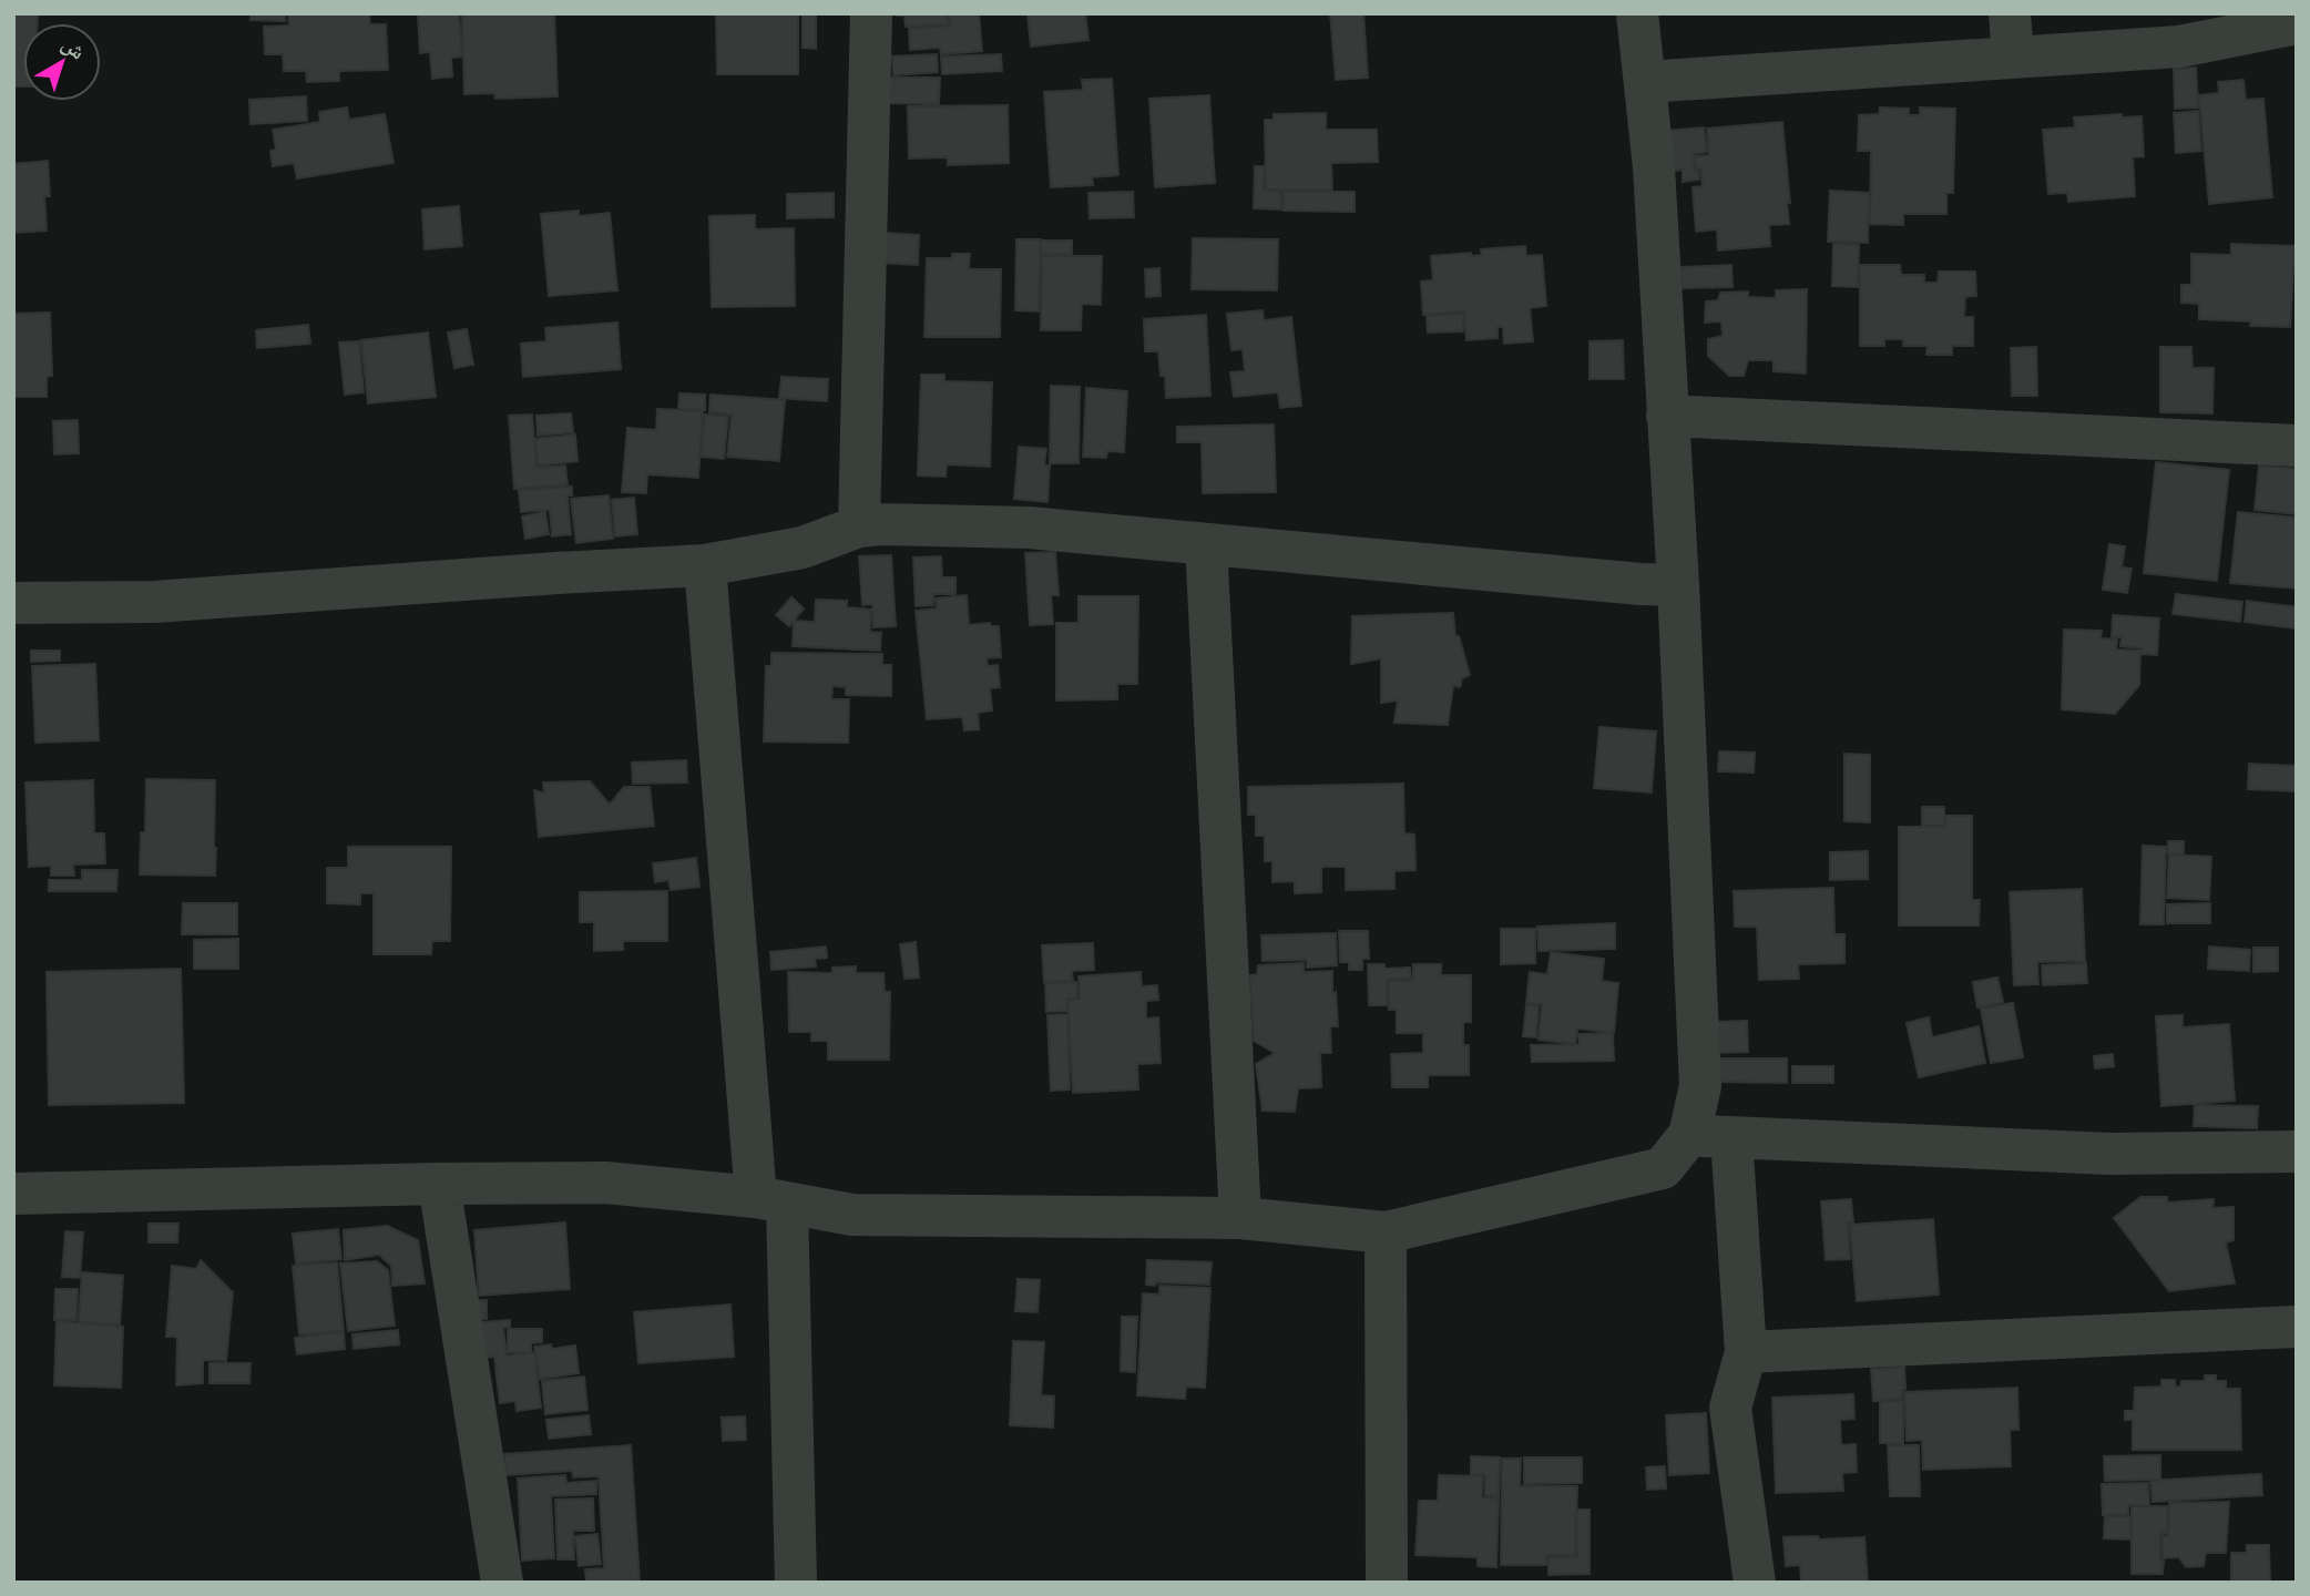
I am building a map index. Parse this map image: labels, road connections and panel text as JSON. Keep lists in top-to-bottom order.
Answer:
{
  "north": "top right"
}
